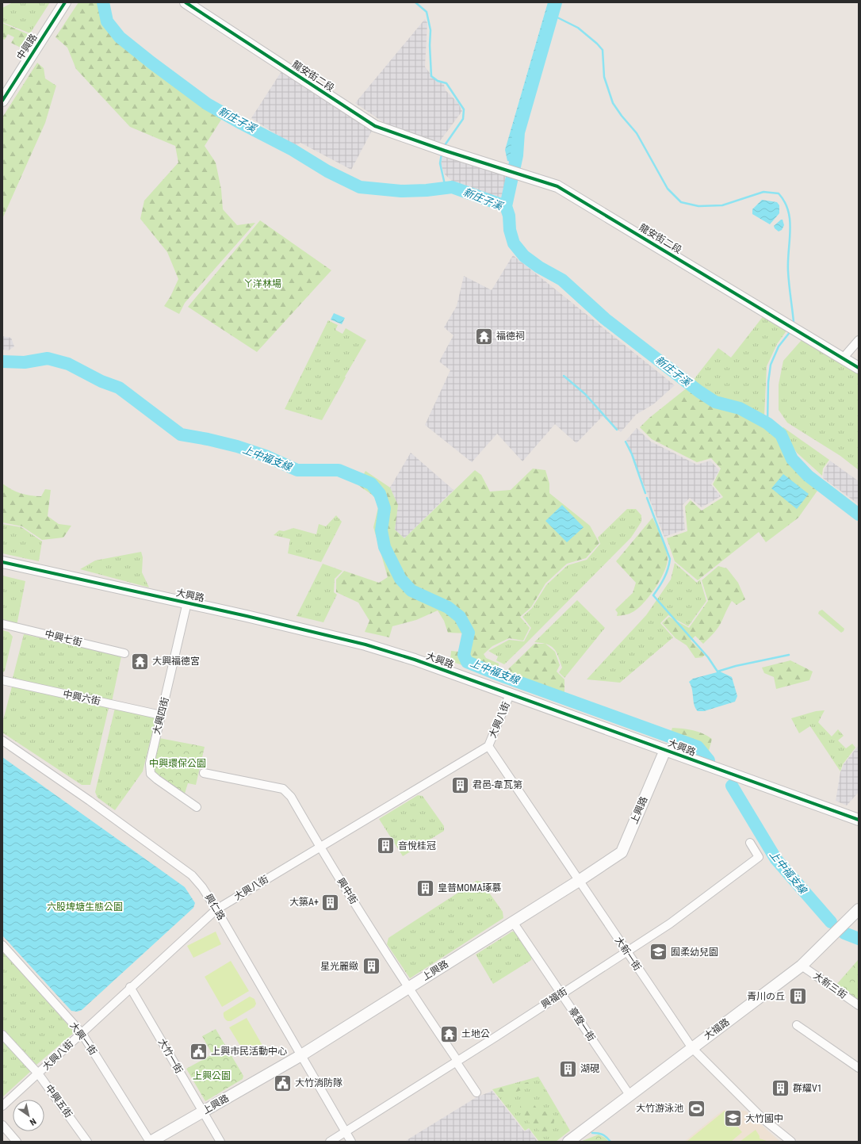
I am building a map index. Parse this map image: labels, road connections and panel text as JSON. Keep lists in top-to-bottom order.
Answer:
{
  "streets": {
    "street": [
      "中興路",
      "龍安街二段",
      "大興路",
      "中興七街",
      "中興六街",
      "大興四街",
      "大興八街",
      "上興路",
      "興中街",
      "興仁路",
      "大新一街",
      "大新三街",
      "興福街",
      "豪登一街",
      "大福路",
      "大興一街",
      "大竹一街",
      "中興五街"
    ]
  },
  "crossings": [
    ["大興路", "大興四街"],
    ["大興路", "大興八街"],
    ["大興路", "上興路"],
    ["中興六街", "大興四街"],
    ["大興八街", "興中街"],
    ["大興八街", "興仁路"],
    ["大興八街", "大新一街"],
    ["大興八街", "大興一街"],
    ["大興八街", "大竹一街"],
    ["大興八街", "中興五街"],
    ["上興路", "興中街"],
    ["上興路", "興仁路"],
    ["上興路", "大新一街"],
    ["上興路", "豪登一街"],
    ["上興路", "大興一街"],
    ["上興路", "大竹一街"],
    ["興中街", "興福街"],
    ["興仁路", "興福街"],
    ["大新一街", "興福街"],
    ["大新一街", "大福路"],
    ["大新三街", "大福路"],
    ["興福街", "豪登一街"],
    ["豪登一街", "大福路"]
  ],
  "water": ["新庄子溪", "上中福支線"],
  "parks": [
    "ㄚ洋林場",
    "中興環保公園",
    "六股埤塘生態公園",
    "上興公園"
  ],
  "places": {
    "temple": ["福德祠", "大興福德宮", "土地公"],
    "building": [
      "君邑-韋瓦第",
      "音悅桂冠",
      "皇普MOMA琢慕",
      "大築A+",
      "星光麗緻",
      "青川の丘",
      "湖硯",
      "群耀V1"
    ],
    "school or university": ["囿柔幼兒園", "大竹國中"],
    "public building": ["上興市民活動中心", "大竹消防隊"],
    "sports": ["大竹游泳池"]
  },
  "north": "bottom right"
}
